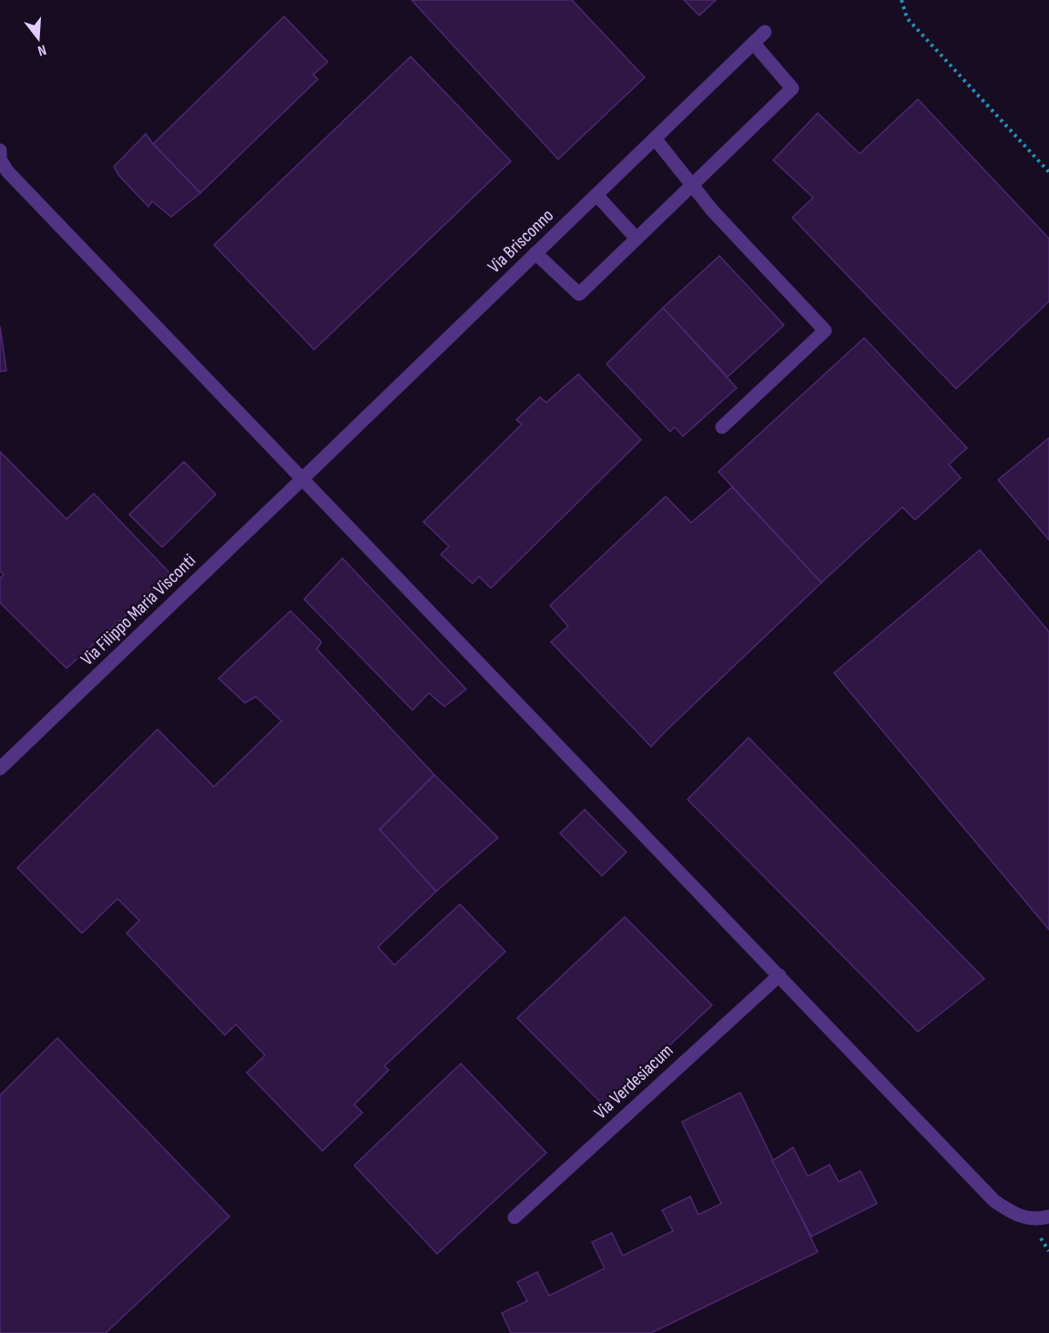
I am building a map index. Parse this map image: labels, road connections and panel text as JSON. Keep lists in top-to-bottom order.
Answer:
{
  "streets": {
    "street": ["Via Brisconno", "Via Filippo Maria Visconti", "Via Verdesiacum"]
  },
  "crossings": [
    ["Via Brisconno", "Via Filippo Maria Visconti"]
  ],
  "north": "bottom"
}
